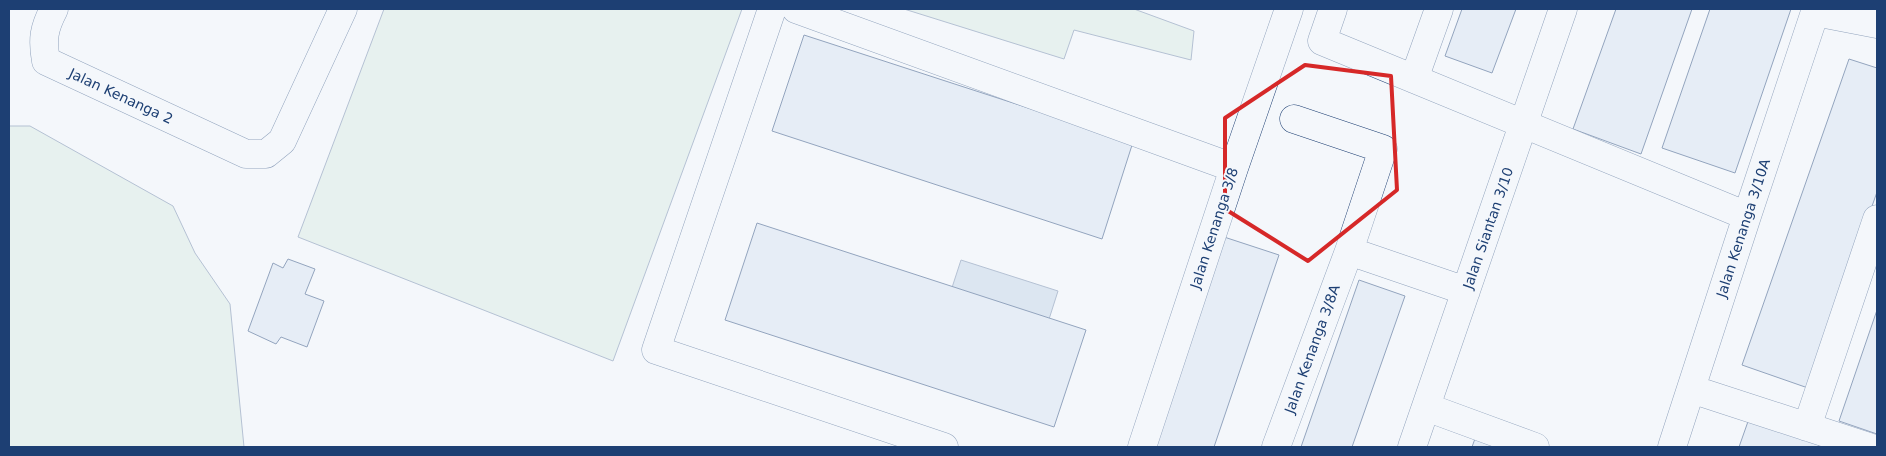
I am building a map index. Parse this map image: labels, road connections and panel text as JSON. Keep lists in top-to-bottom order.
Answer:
{
  "streets": {
    "street": [
      "Jalan Kenanga 2",
      "Jalan Kenanga 3/8",
      "Jalan Siantan 3/10",
      "Jalan Kenanga 3/10A",
      "Jalan Kenanga 3/8A"
    ]
  }
}
